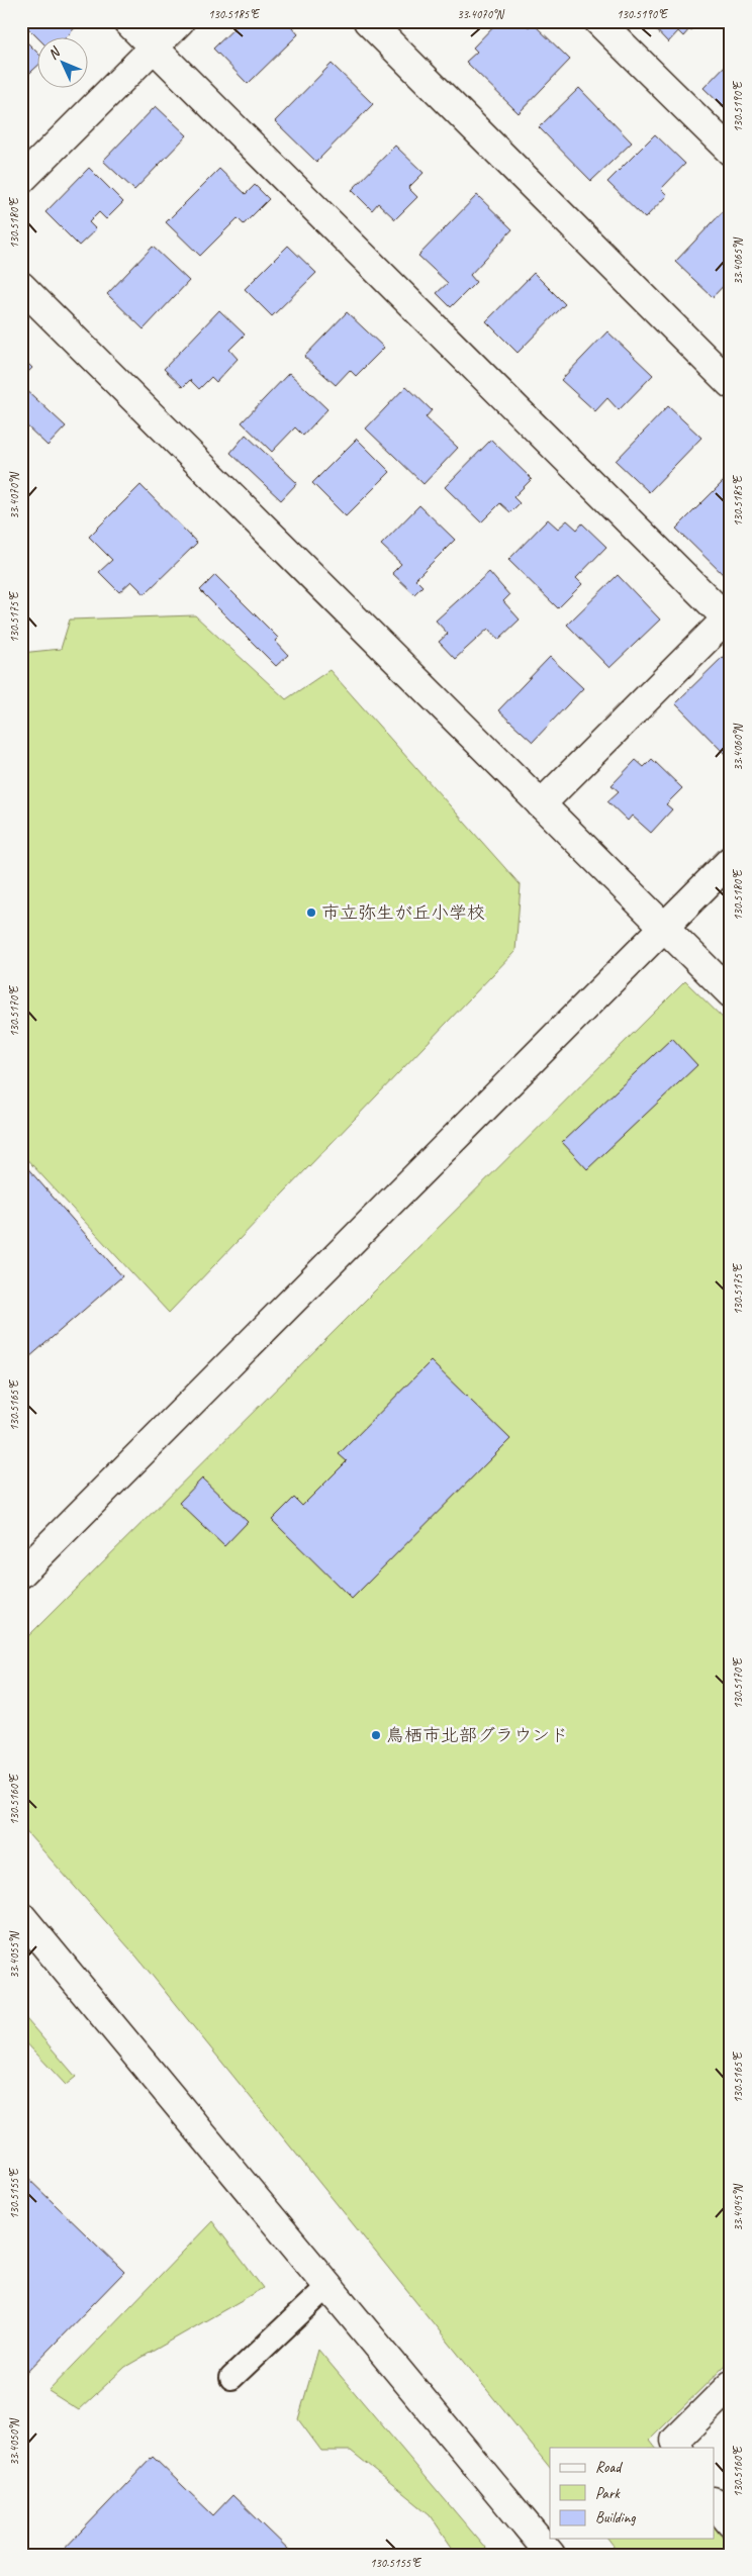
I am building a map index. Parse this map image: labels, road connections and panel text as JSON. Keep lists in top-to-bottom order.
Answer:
{
  "places": ["市立弥生が丘小学校", "鳥栖市北部グラウンド"],
  "legend": ["Road", "Park", "Building"],
  "north": "top left",
  "coordinates": [
    "130.5185°E",
    "33.4070°N",
    "130.5190°E",
    "130.5180°E",
    "33.4065°N",
    "130.5175°E",
    "33.4060°N",
    "130.5170°E",
    "130.5165°E",
    "130.5160°E",
    "33.4055°N",
    "130.5155°E",
    "33.4045°N",
    "33.4050°N"
  ]
}
